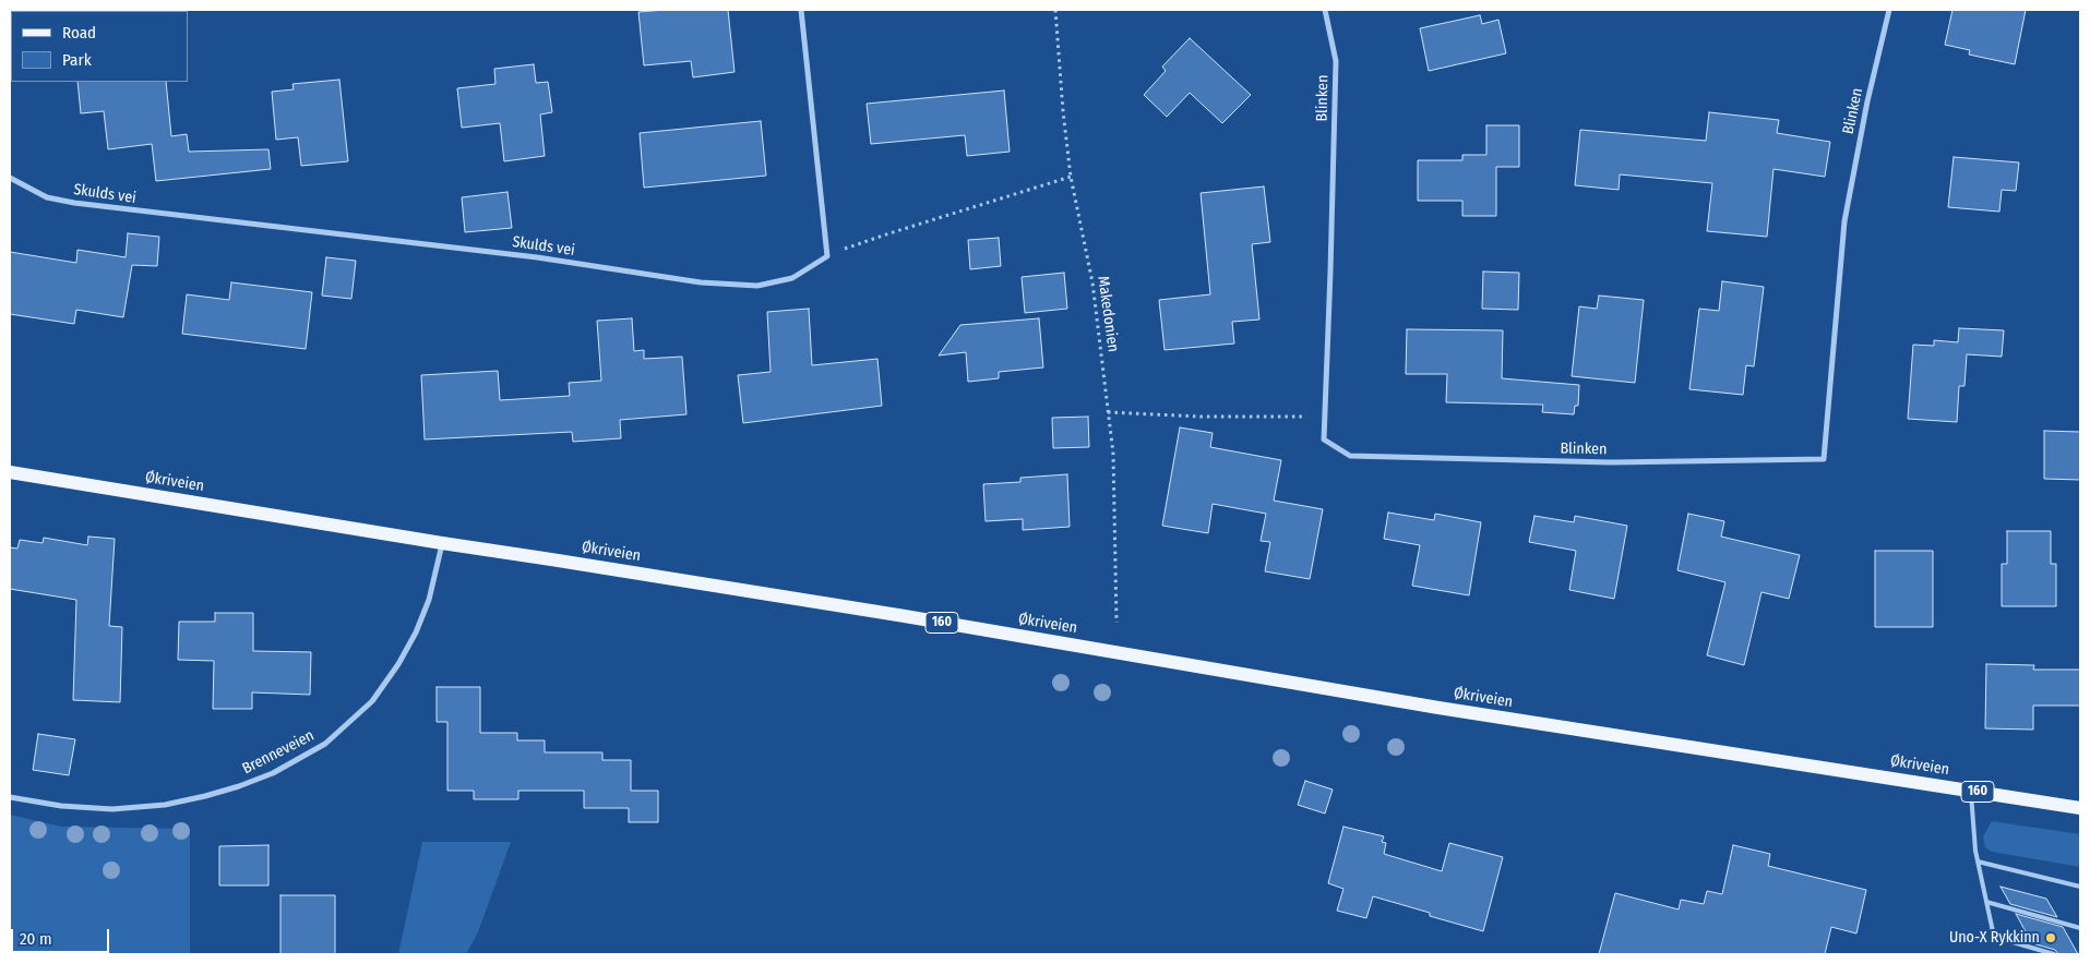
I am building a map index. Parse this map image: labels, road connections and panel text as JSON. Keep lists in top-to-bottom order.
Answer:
{
  "streets": {
    "main road": ["Økriveien", "160"],
    "street": ["Blinken", "Skulds vei", "Brenneveien"],
    "path": ["Makedonien"]
  },
  "crossings": [
    ["Økriveien", "Brenneveien"]
  ],
  "places": ["Uno-X Rykkinn"],
  "legend": ["Road", "Park"],
  "scale_bar": "20 m"
}
